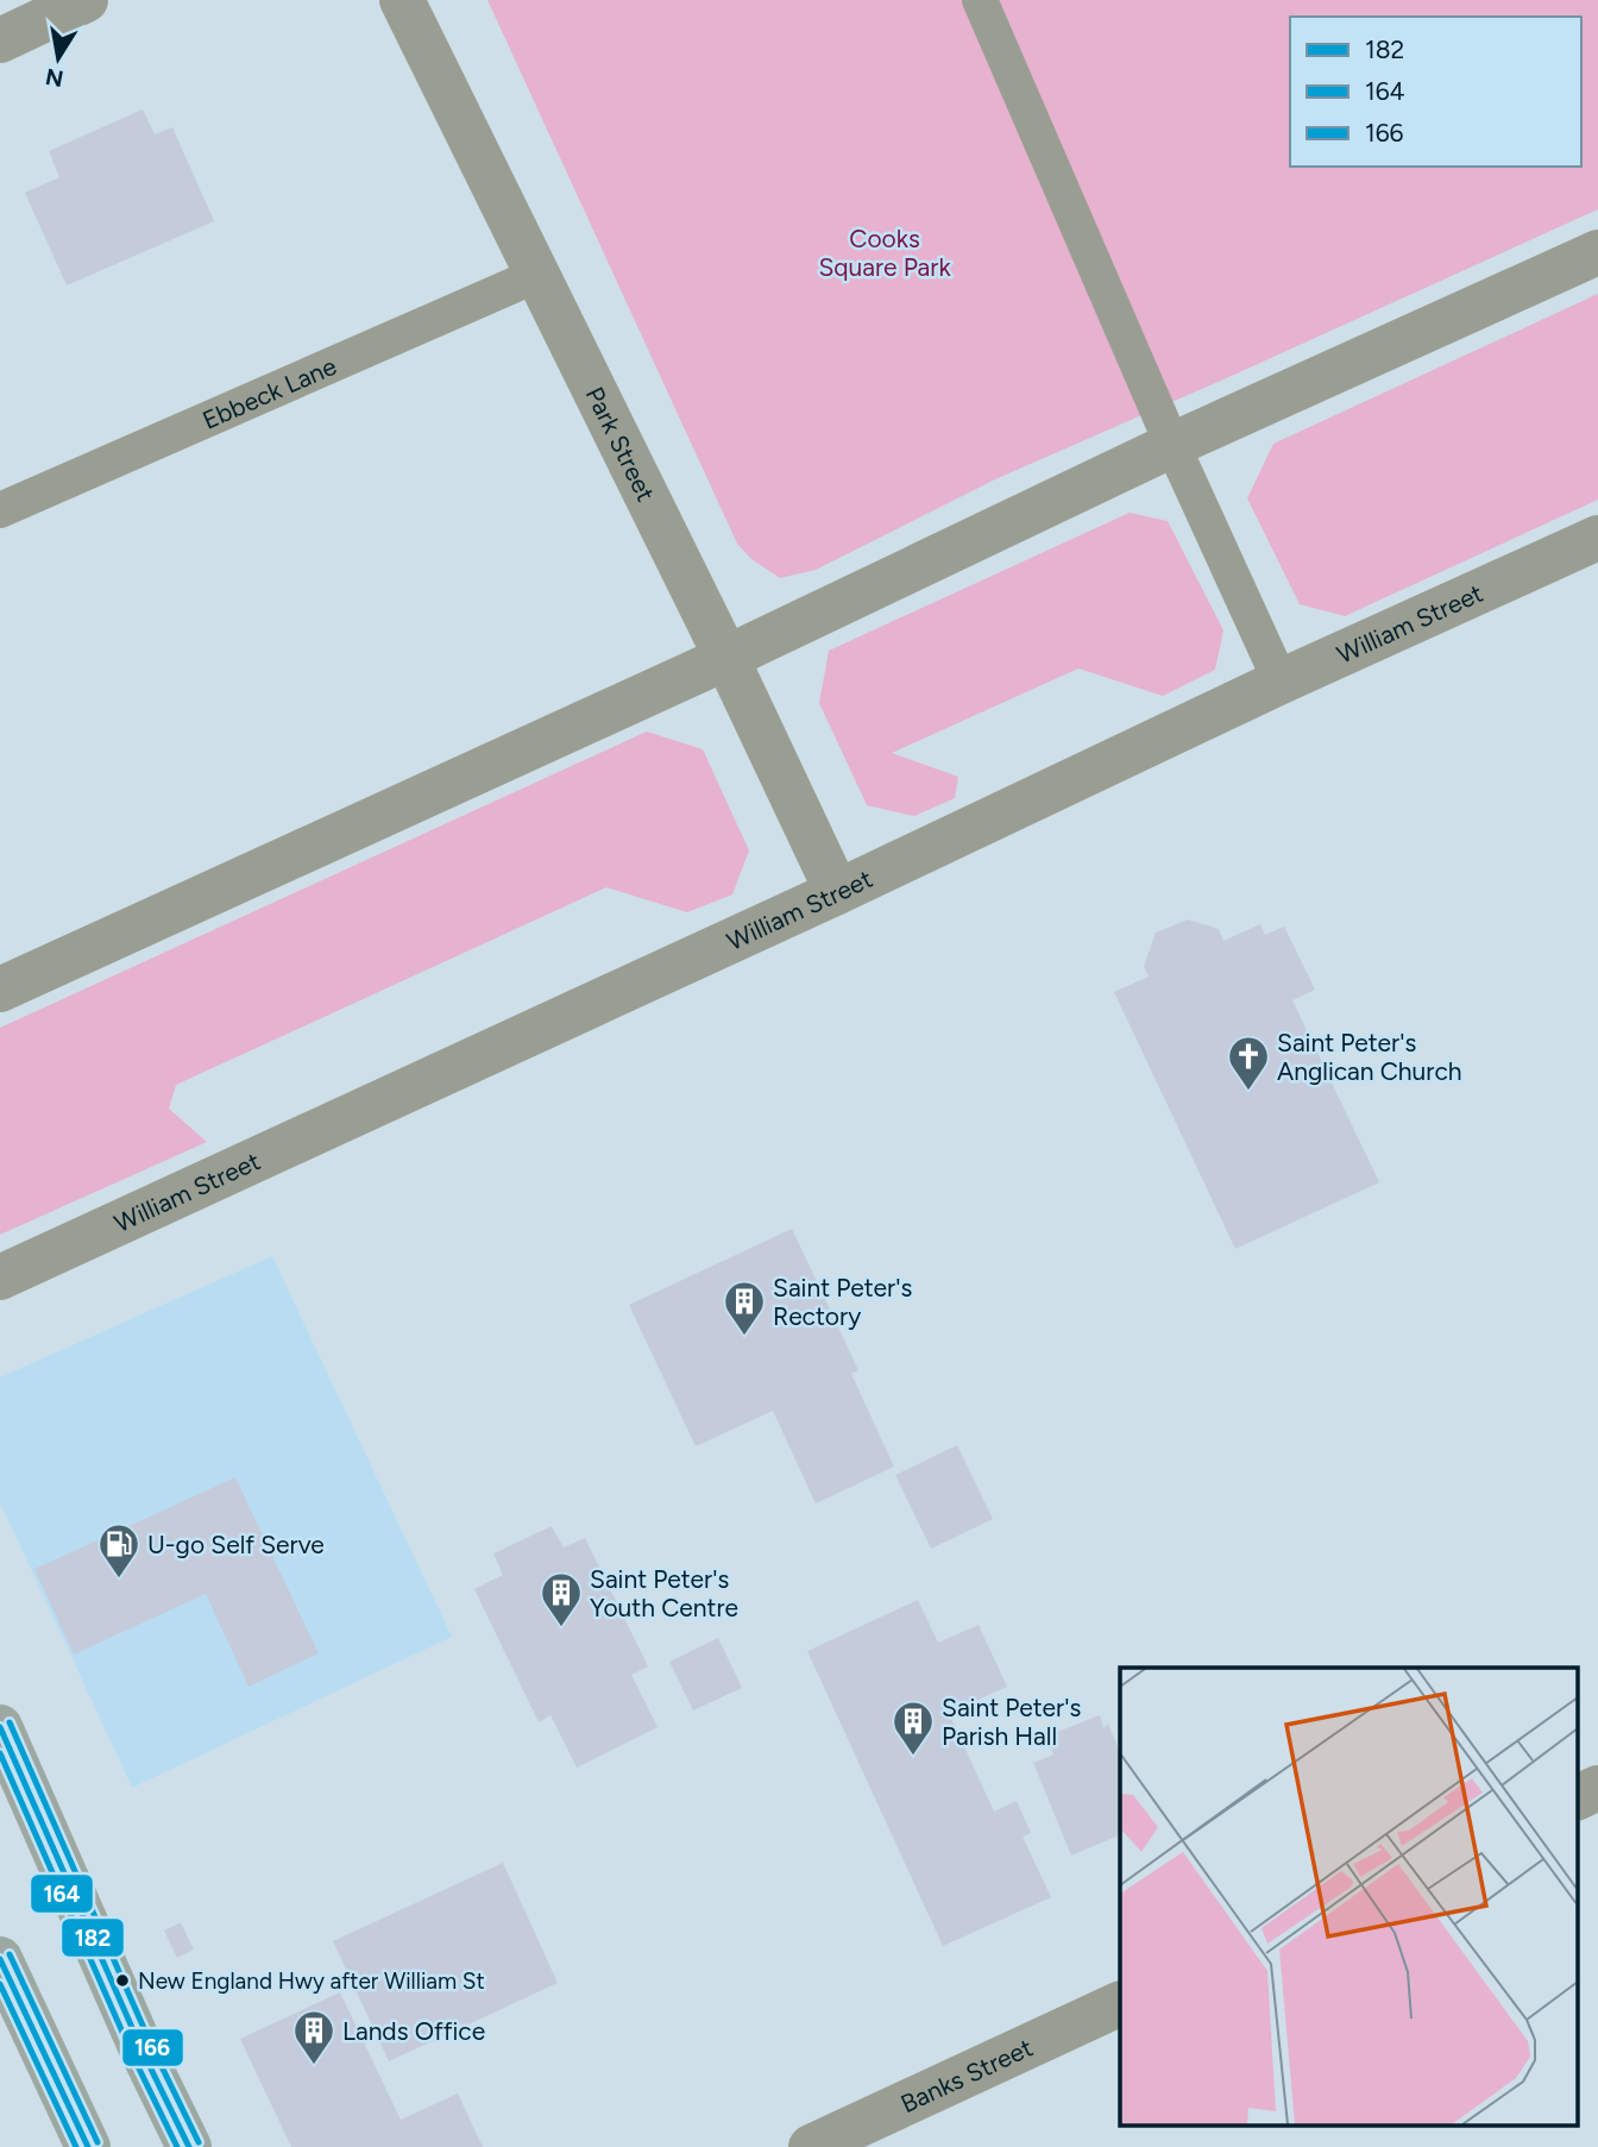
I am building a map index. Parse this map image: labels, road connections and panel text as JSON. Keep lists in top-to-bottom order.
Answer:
{
  "streets": {
    "street": ["Park Street", "William Street", "Banks Street"],
    "lane": ["Ebbeck Lane"]
  },
  "crossings": [
    ["Ebbeck Lane", "Park Street"],
    ["Park Street", "William Street"]
  ],
  "parks": ["Cooks Square Park"],
  "places": {
    "church": ["Saint Peter's Anglican Church"],
    "building": [
      "Saint Peter's Rectory",
      "Saint Peter's Youth Centre",
      "Saint Peter's Parish Hall",
      "Lands Office"
    ],
    "fuel station": ["U-go Self Serve"],
    "other": ["New England Hwy after William St"]
  },
  "lines": ["transit line 166", "transit line 182", "transit line 164"],
  "legend": ["182", "164", "166"],
  "north": "bottom"
}
